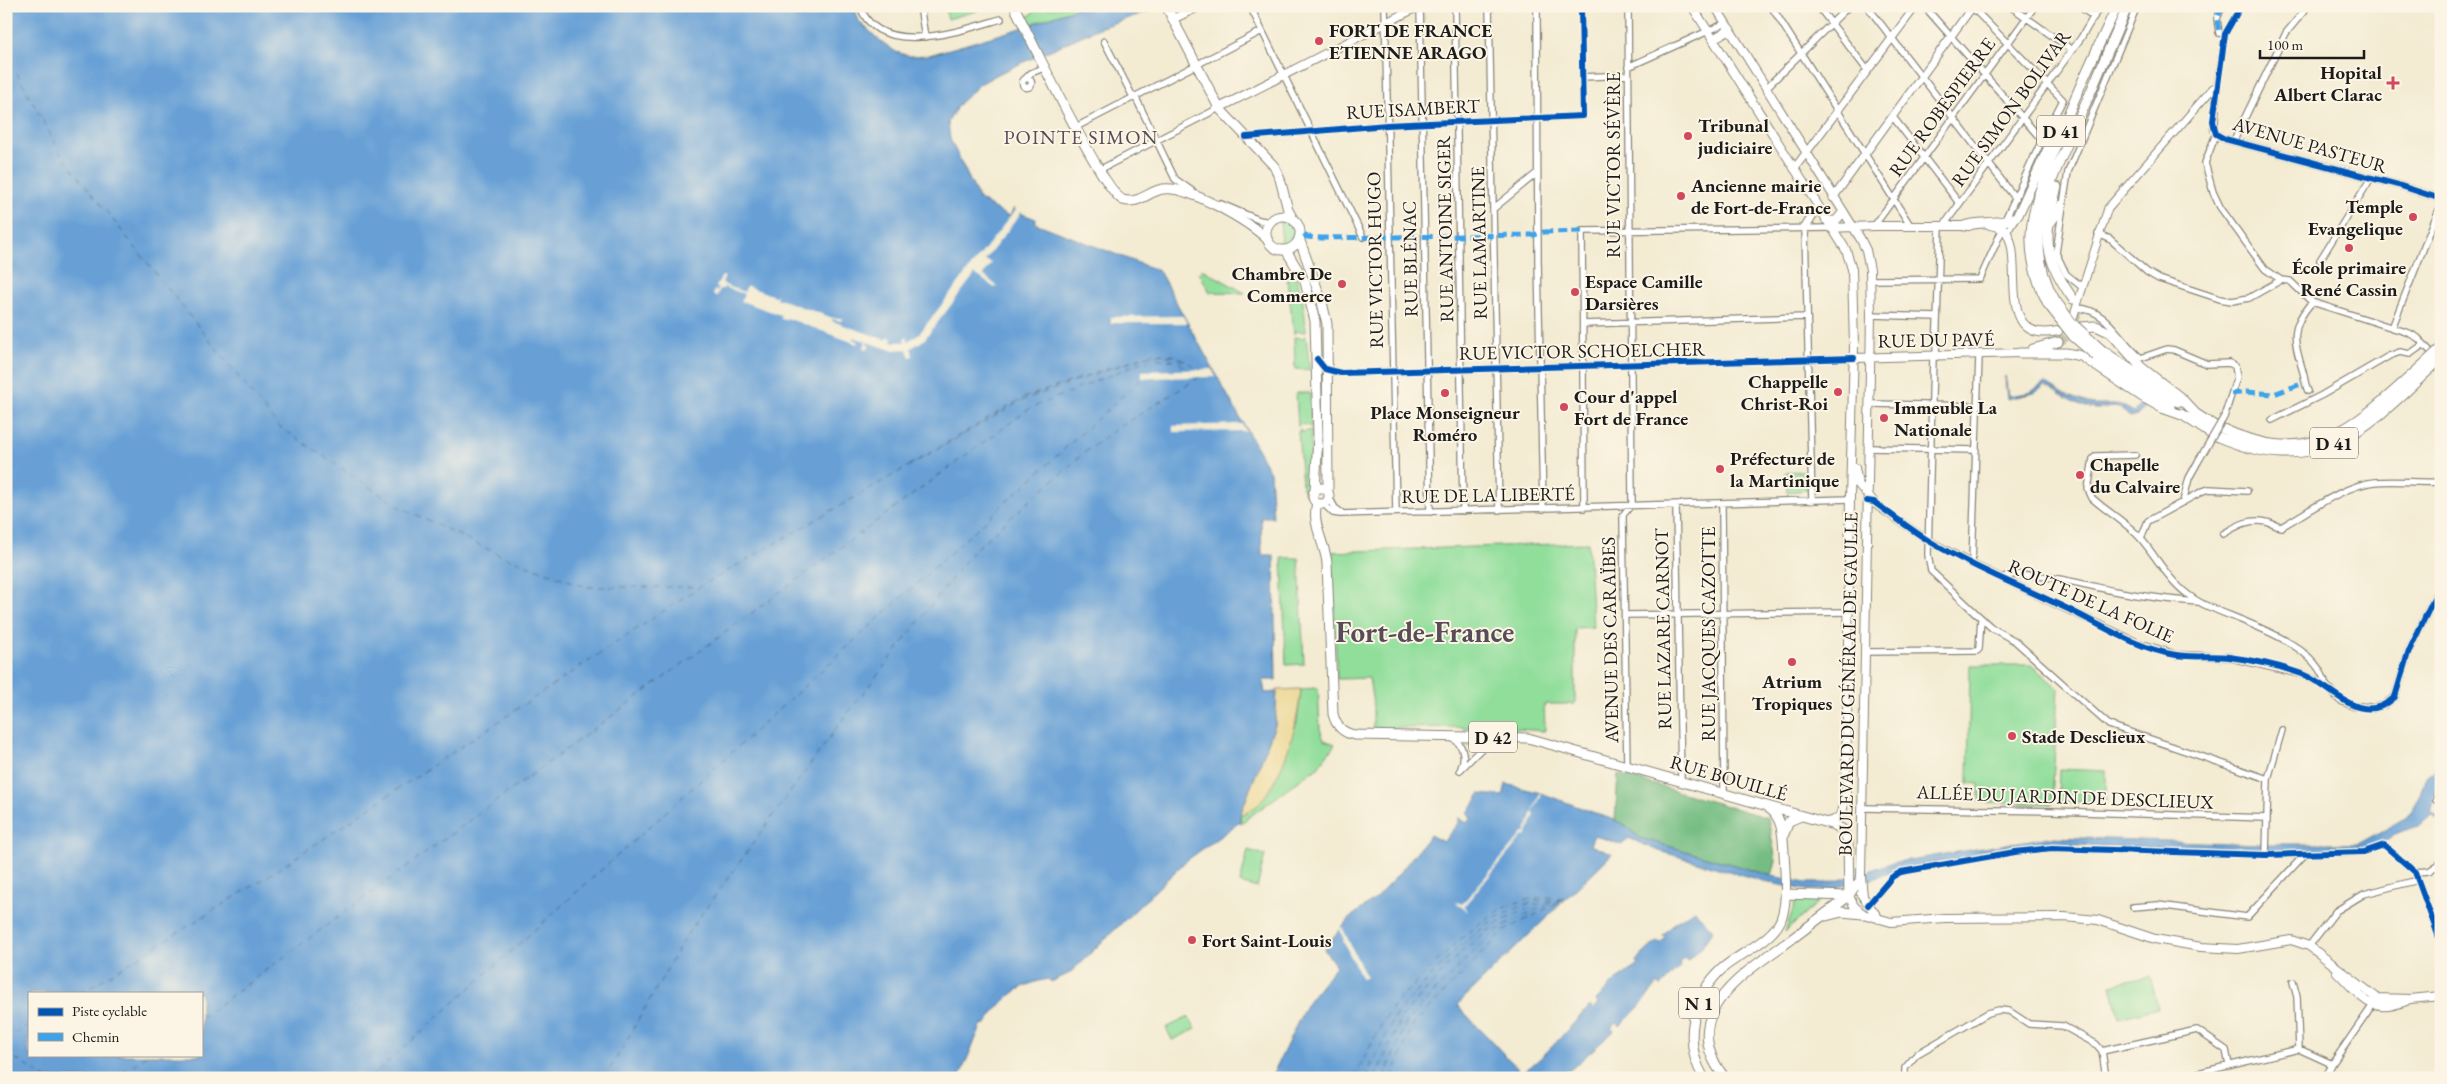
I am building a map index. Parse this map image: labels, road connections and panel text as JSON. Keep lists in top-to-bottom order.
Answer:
{
  "streets": {
    "main road": [
      "D 41",
      "RUE DU PAVÉ",
      "BOULEVARD DU GÉNÉRAL DE GAULLE",
      "D 42",
      "RUE BOUILLÉ",
      "N 1"
    ],
    "street": [
      "RUE ROBESPIERRE",
      "RUE SIMON BOLIVAR",
      "RUE ISAMBERT",
      "AVENUE PASTEUR",
      "RUE VICTOR SÉVÈRE",
      "RUE ANTOINE SIGER",
      "RUE LAMARTINE",
      "RUE BLÉNAC",
      "RUE VICTOR HUGO",
      "RUE VICTOR SCHOELCHER",
      "RUE DE LA LIBERTÉ",
      "ROUTE DE LA FOLIE",
      "RUE LAZARE CARNOT",
      "RUE JACQUES CAZOTTE",
      "AVENUE DES CARAÏBES",
      "ALLÉE DU JARDIN DE DESCLIEUX"
    ]
  },
  "crossings": [
    ["RUE ISAMBERT", "RUE ANTOINE SIGER"],
    ["RUE ISAMBERT", "RUE LAMARTINE"],
    ["RUE ISAMBERT", "RUE BLÉNAC"],
    ["RUE ISAMBERT", "RUE VICTOR HUGO"],
    ["RUE VICTOR SÉVÈRE", "RUE VICTOR SCHOELCHER"],
    ["RUE VICTOR SÉVÈRE", "RUE DE LA LIBERTÉ"],
    ["RUE VICTOR SÉVÈRE", "AVENUE DES CARAÏBES"],
    ["RUE ANTOINE SIGER", "RUE VICTOR SCHOELCHER"],
    ["RUE ANTOINE SIGER", "RUE DE LA LIBERTÉ"],
    ["RUE LAMARTINE", "RUE VICTOR SCHOELCHER"],
    ["RUE LAMARTINE", "RUE DE LA LIBERTÉ"],
    ["RUE BLÉNAC", "RUE VICTOR SCHOELCHER"],
    ["RUE BLÉNAC", "RUE DE LA LIBERTÉ"],
    ["RUE VICTOR HUGO", "RUE VICTOR SCHOELCHER"],
    ["RUE VICTOR HUGO", "RUE DE LA LIBERTÉ"],
    ["RUE DU PAVÉ", "RUE VICTOR SCHOELCHER"],
    ["RUE DU PAVÉ", "BOULEVARD DU GÉNÉRAL DE GAULLE"],
    ["RUE VICTOR SCHOELCHER", "BOULEVARD DU GÉNÉRAL DE GAULLE"],
    ["RUE DE LA LIBERTÉ", "RUE LAZARE CARNOT"],
    ["RUE DE LA LIBERTÉ", "RUE JACQUES CAZOTTE"],
    ["RUE DE LA LIBERTÉ", "AVENUE DES CARAÏBES"],
    ["RUE DE LA LIBERTÉ", "BOULEVARD DU GÉNÉRAL DE GAULLE"],
    ["RUE DE LA LIBERTÉ", "D 42"],
    ["ROUTE DE LA FOLIE", "BOULEVARD DU GÉNÉRAL DE GAULLE"],
    ["RUE LAZARE CARNOT", "RUE BOUILLÉ"],
    ["RUE JACQUES CAZOTTE", "RUE BOUILLÉ"],
    ["AVENUE DES CARAÏBES", "D 42"],
    ["AVENUE DES CARAÏBES", "RUE BOUILLÉ"],
    ["BOULEVARD DU GÉNÉRAL DE GAULLE", "RUE BOUILLÉ"],
    ["BOULEVARD DU GÉNÉRAL DE GAULLE", "ALLÉE DU JARDIN DE DESCLIEUX"],
    ["BOULEVARD DU GÉNÉRAL DE GAULLE", "N 1"],
    ["D 42", "RUE BOUILLÉ"],
    ["RUE BOUILLÉ", "N 1"]
  ],
  "districts": ["POINTE SIMON", "Fort-de-France"],
  "places": {
    "other": [
      "FORT DE FRANCE ETIENNE ARAGO",
      "Tribunal judiciaire",
      "Ancienne mairie de Fort-de-France",
      "Temple Evangelique",
      "École primaire René Cassin",
      "Chambre De Commerce",
      "Espace Camille Darsières",
      "Chappelle Christ-Roi",
      "Place Monseigneur Roméro",
      "Cour d'appel Fort de France",
      "Immeuble La Nationale",
      "Préfecture de la Martinique",
      "Chapelle du Calvaire",
      "Atrium Tropiques",
      "Stade Desclieux",
      "Fort Saint-Louis"
    ],
    "health": ["Hopital Albert Clarac"]
  },
  "legend": ["Piste cyclable", "Chemin"],
  "scale_bar": "100 m"
}
